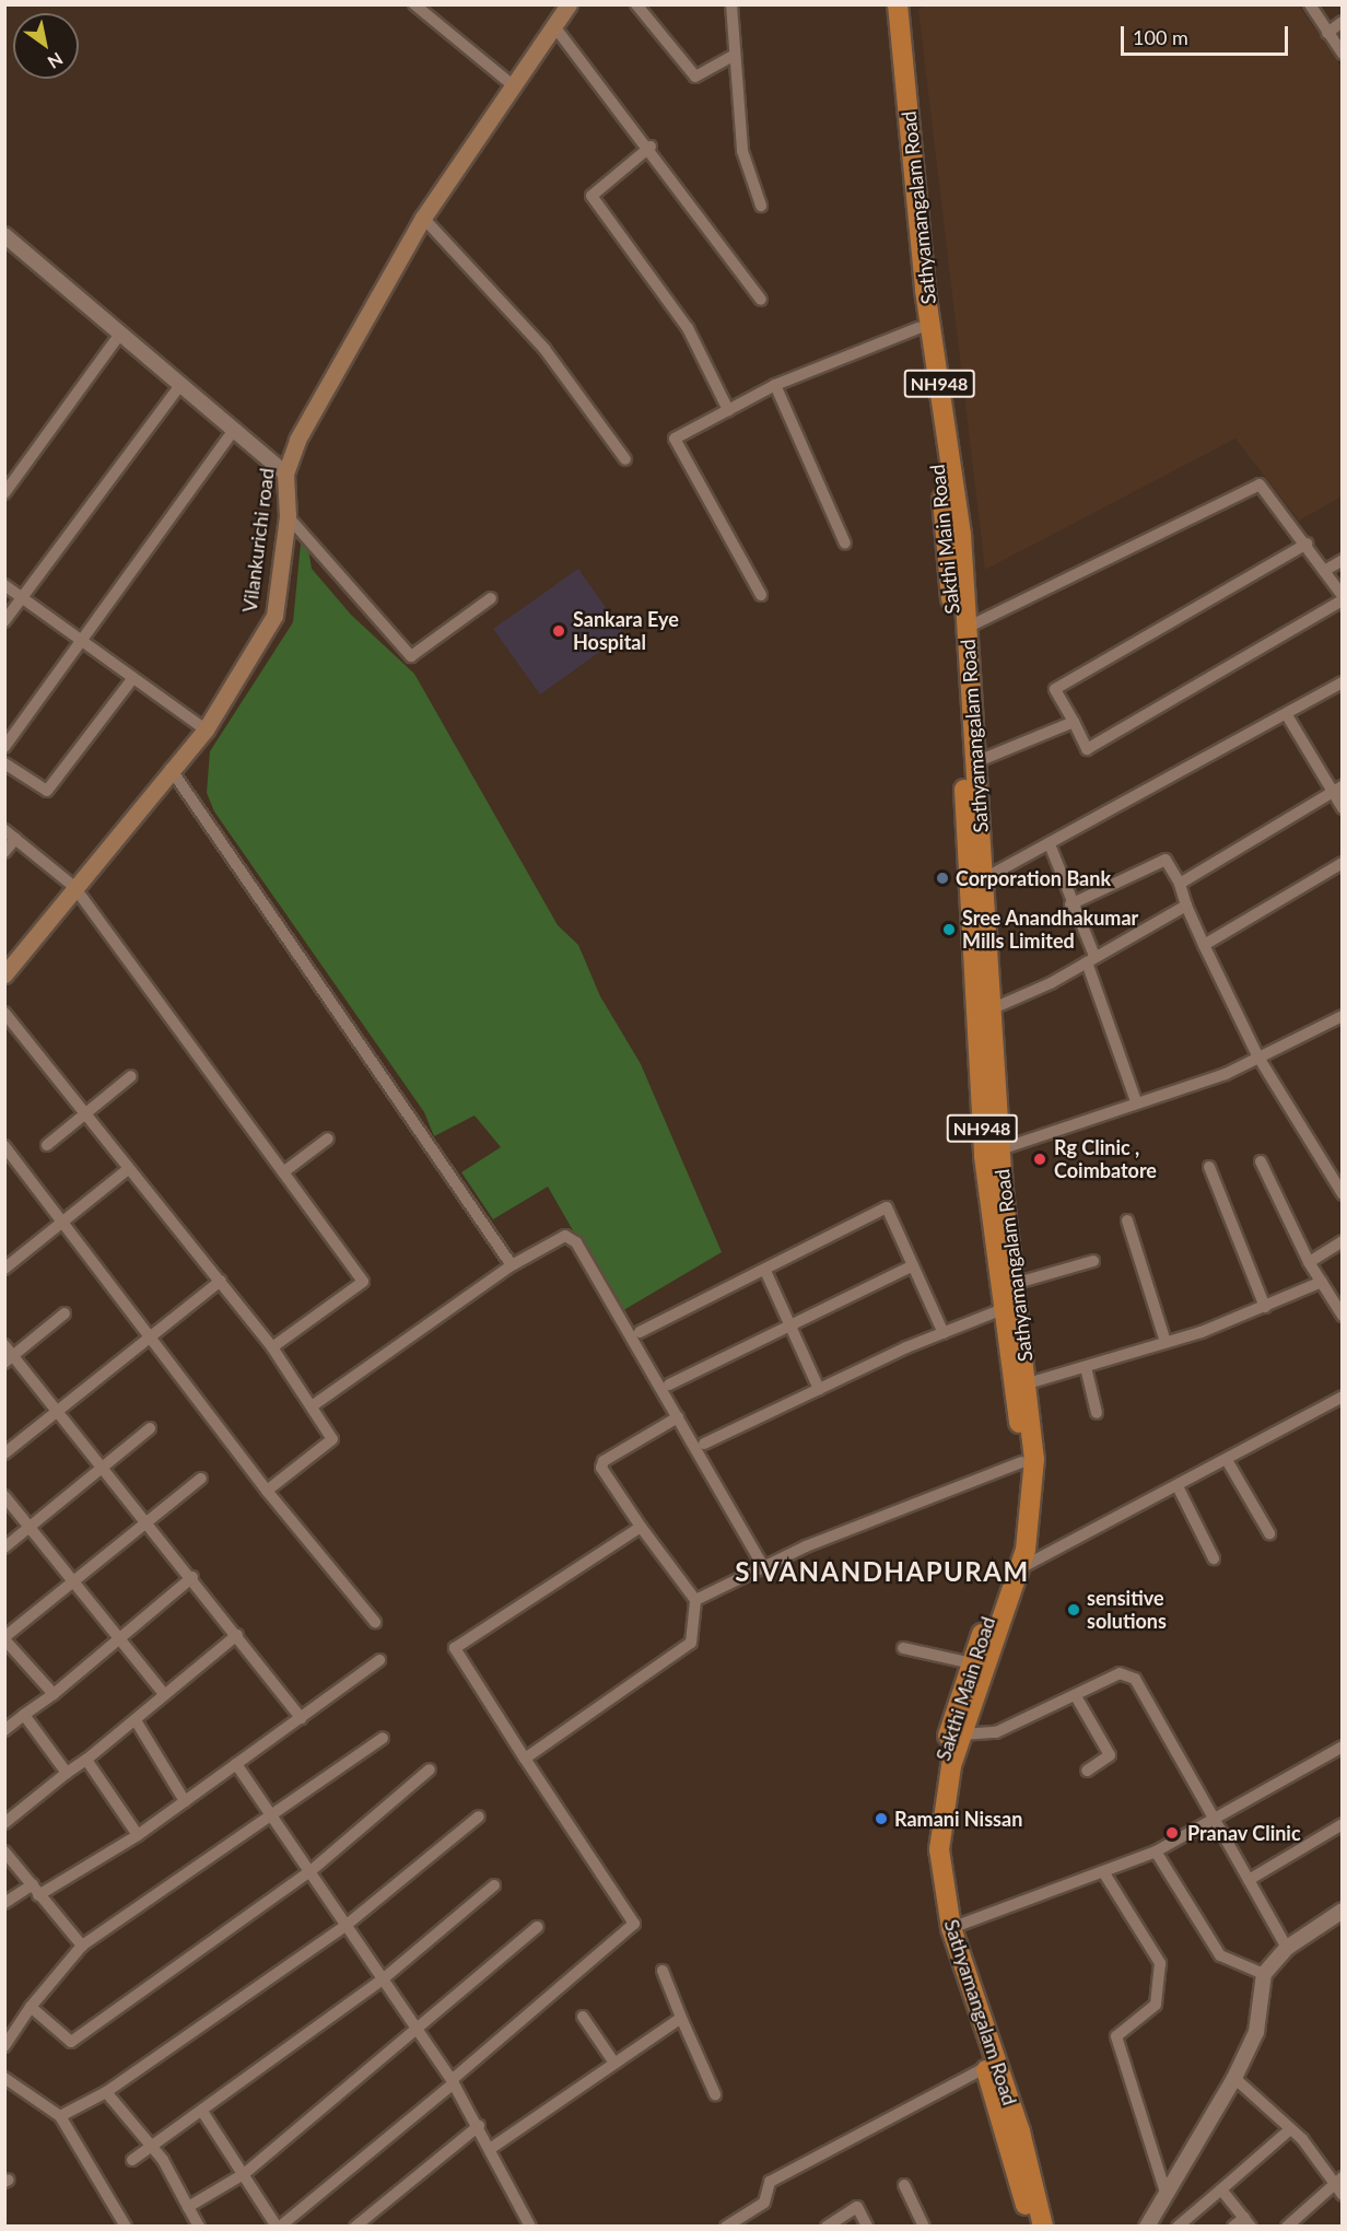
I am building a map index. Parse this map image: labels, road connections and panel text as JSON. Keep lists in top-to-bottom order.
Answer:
{
  "streets": {
    "highway": ["Sathyamangalam Road", "NH948", "Sakthi Main Road"],
    "main road": ["Vilankurichi road"]
  },
  "crossings": [
    ["Sathyamangalam Road", "Sakthi Main Road"]
  ],
  "districts": ["SIVANANDHAPURAM"],
  "places": [
    "Sankara Eye Hospital",
    "Corporation Bank",
    "Sree Anandhakumar Mills Limited",
    "Rg Clinic , Coimbatore",
    "sensitive solutions",
    "Ramani Nissan",
    "Pranav Clinic"
  ],
  "scale_bar": "100 m",
  "north": "bottom right"
}
